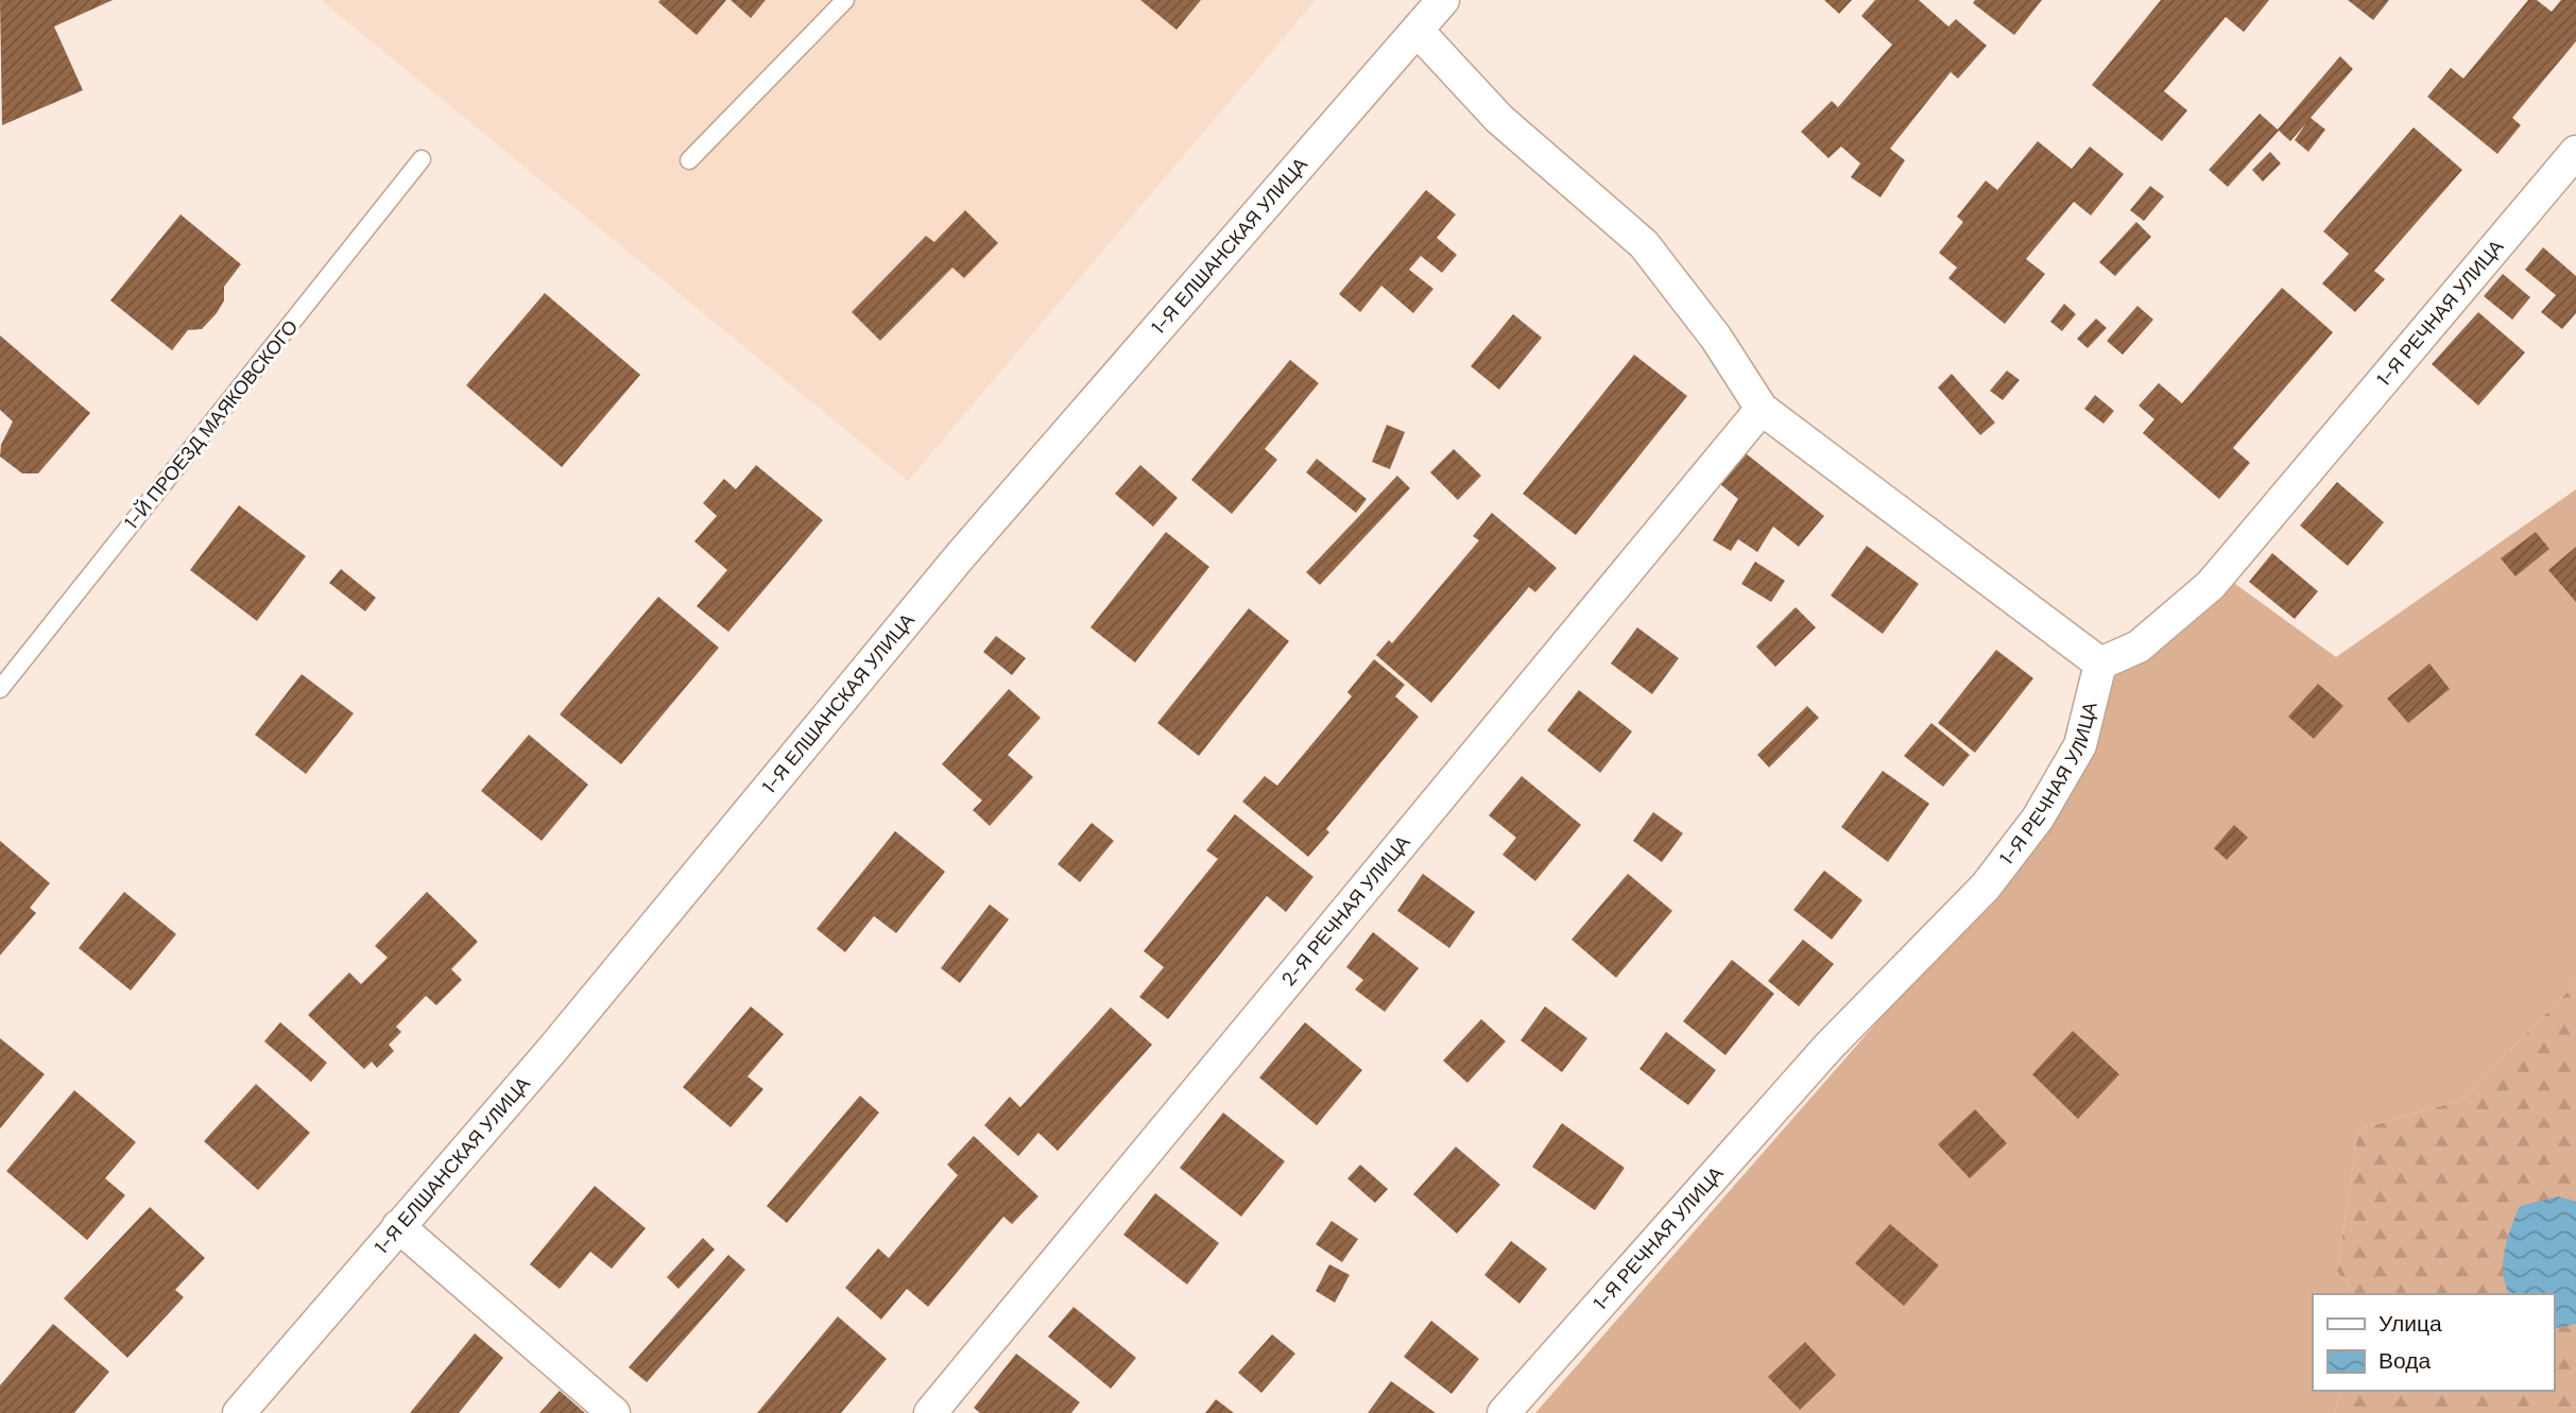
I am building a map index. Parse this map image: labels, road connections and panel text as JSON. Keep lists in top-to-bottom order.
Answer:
{
  "streets": {
    "street": ["1-Я ЕЛШАНСКАЯ УЛИЦА", "1-Я РЕЧНАЯ УЛИЦА", "2-Я РЕЧНАЯ УЛИЦА"],
    "lane": ["1-Й ПРОЕЗД МАЯКОВСКОГО"]
  },
  "legend": ["Улица", "Вода"]
}
